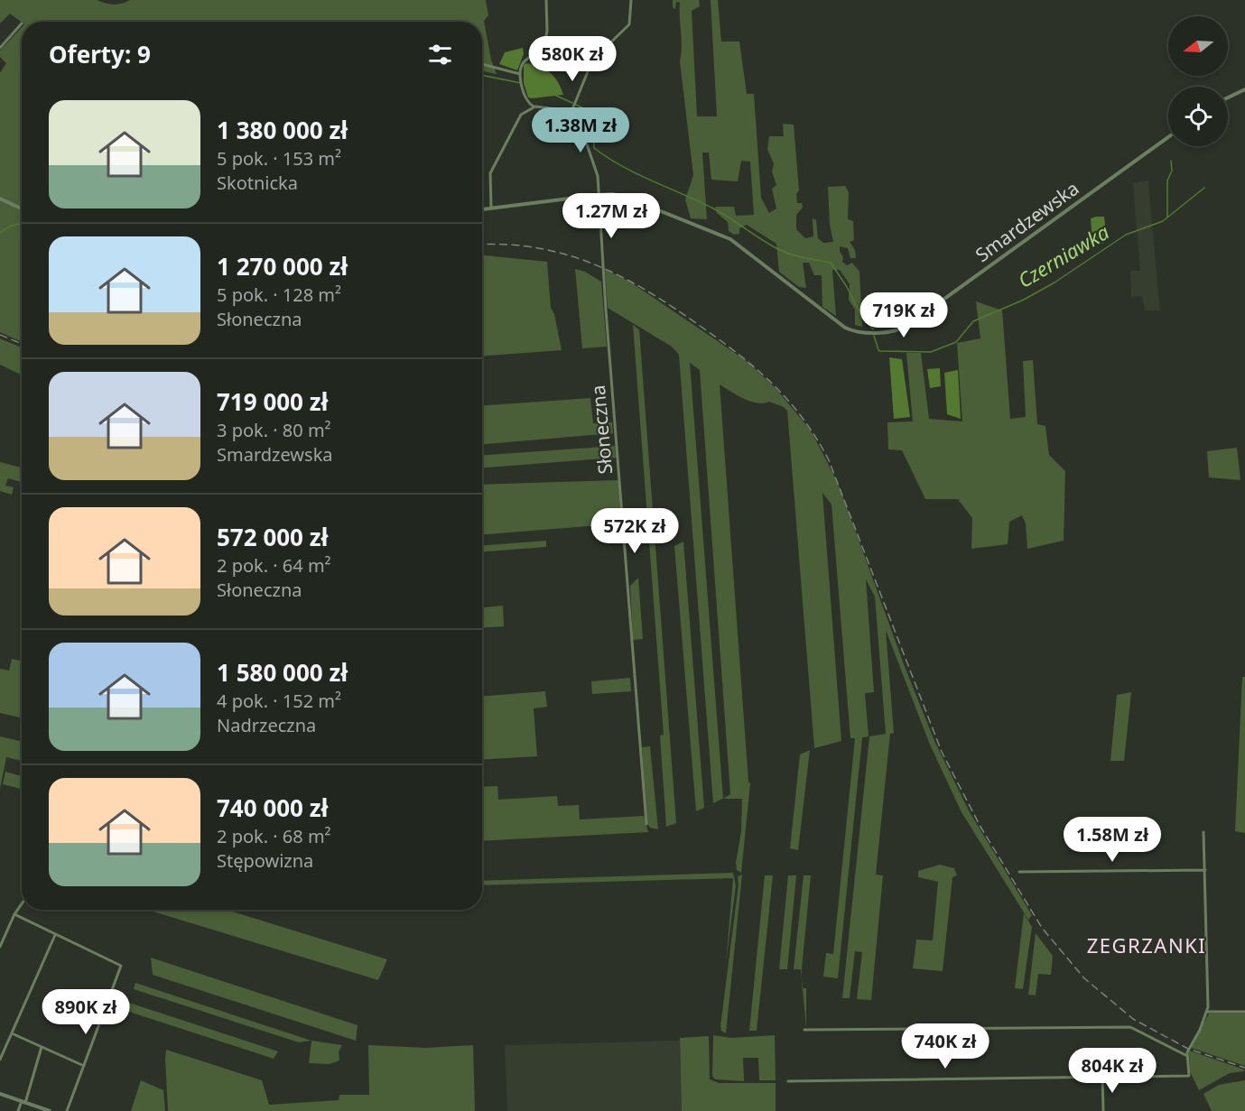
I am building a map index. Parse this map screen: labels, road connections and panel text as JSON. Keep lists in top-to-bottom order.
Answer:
{
  "streets": {
    "street": ["Smardzewska", "Słoneczna"]
  },
  "crossings": [
    ["Smardzewska", "Słoneczna"]
  ],
  "districts": ["ZEGRZANKI"],
  "water": ["Czerniawka"],
  "north": "left",
  "page": {
    "heading": "Oferty: 9",
    "price": [
      "580K zł",
      "1.38M zł",
      "1.27M zł",
      "719K zł",
      "572K zł",
      "1.58M zł",
      "890K zł",
      "740K zł",
      "804K zł"
    ],
    "list": [
      {
        "name": "1 380 000 zł",
        "note": "5 pok. · 153 m² · Skotnicka"
      },
      {
        "name": "1 270 000 zł",
        "note": "5 pok. · 128 m² · Słoneczna"
      },
      {
        "name": "719 000 zł",
        "note": "3 pok. · 80 m² · Smardzewska"
      },
      {
        "name": "572 000 zł",
        "note": "2 pok. · 64 m² · Słoneczna"
      },
      {
        "name": "1 580 000 zł",
        "note": "4 pok. · 152 m² · Nadrzeczna"
      },
      {
        "name": "740 000 zł",
        "note": "2 pok. · 68 m² · Stępowizna"
      }
    ]
  }
}
